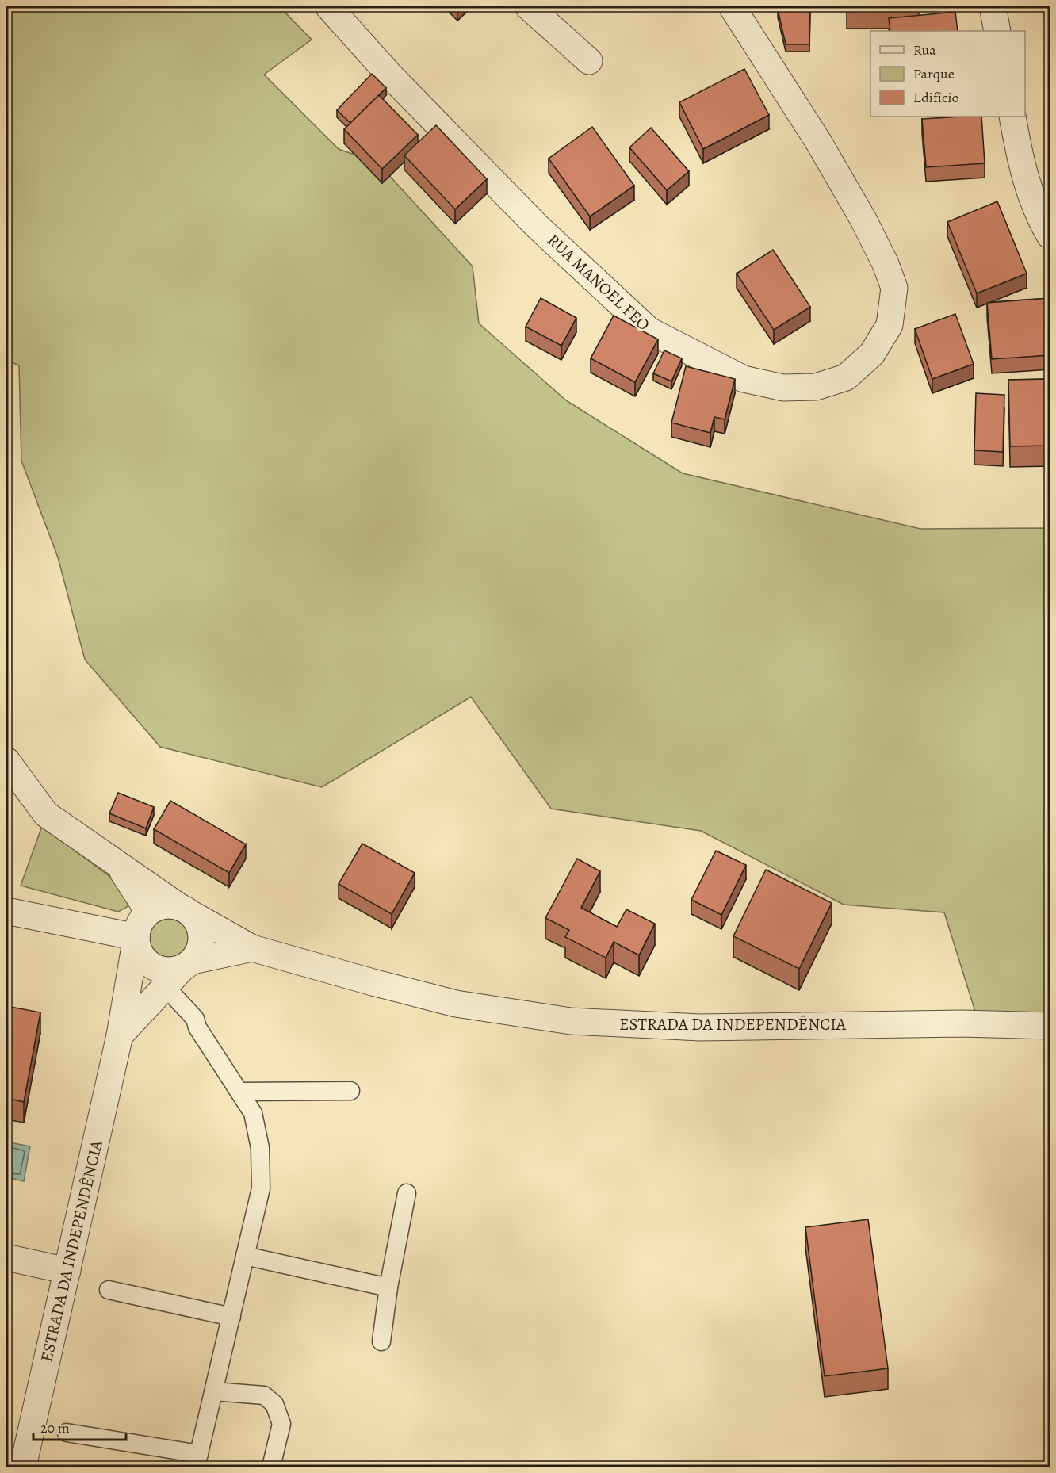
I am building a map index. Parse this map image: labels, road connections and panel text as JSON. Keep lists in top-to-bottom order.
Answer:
{
  "streets": {
    "street": ["RUA MANOEL FEO", "ESTRADA DA INDEPENDÊNCIA"]
  },
  "legend": ["Rua", "Parque", "Edifício"],
  "scale_bar": "20 m"
}
